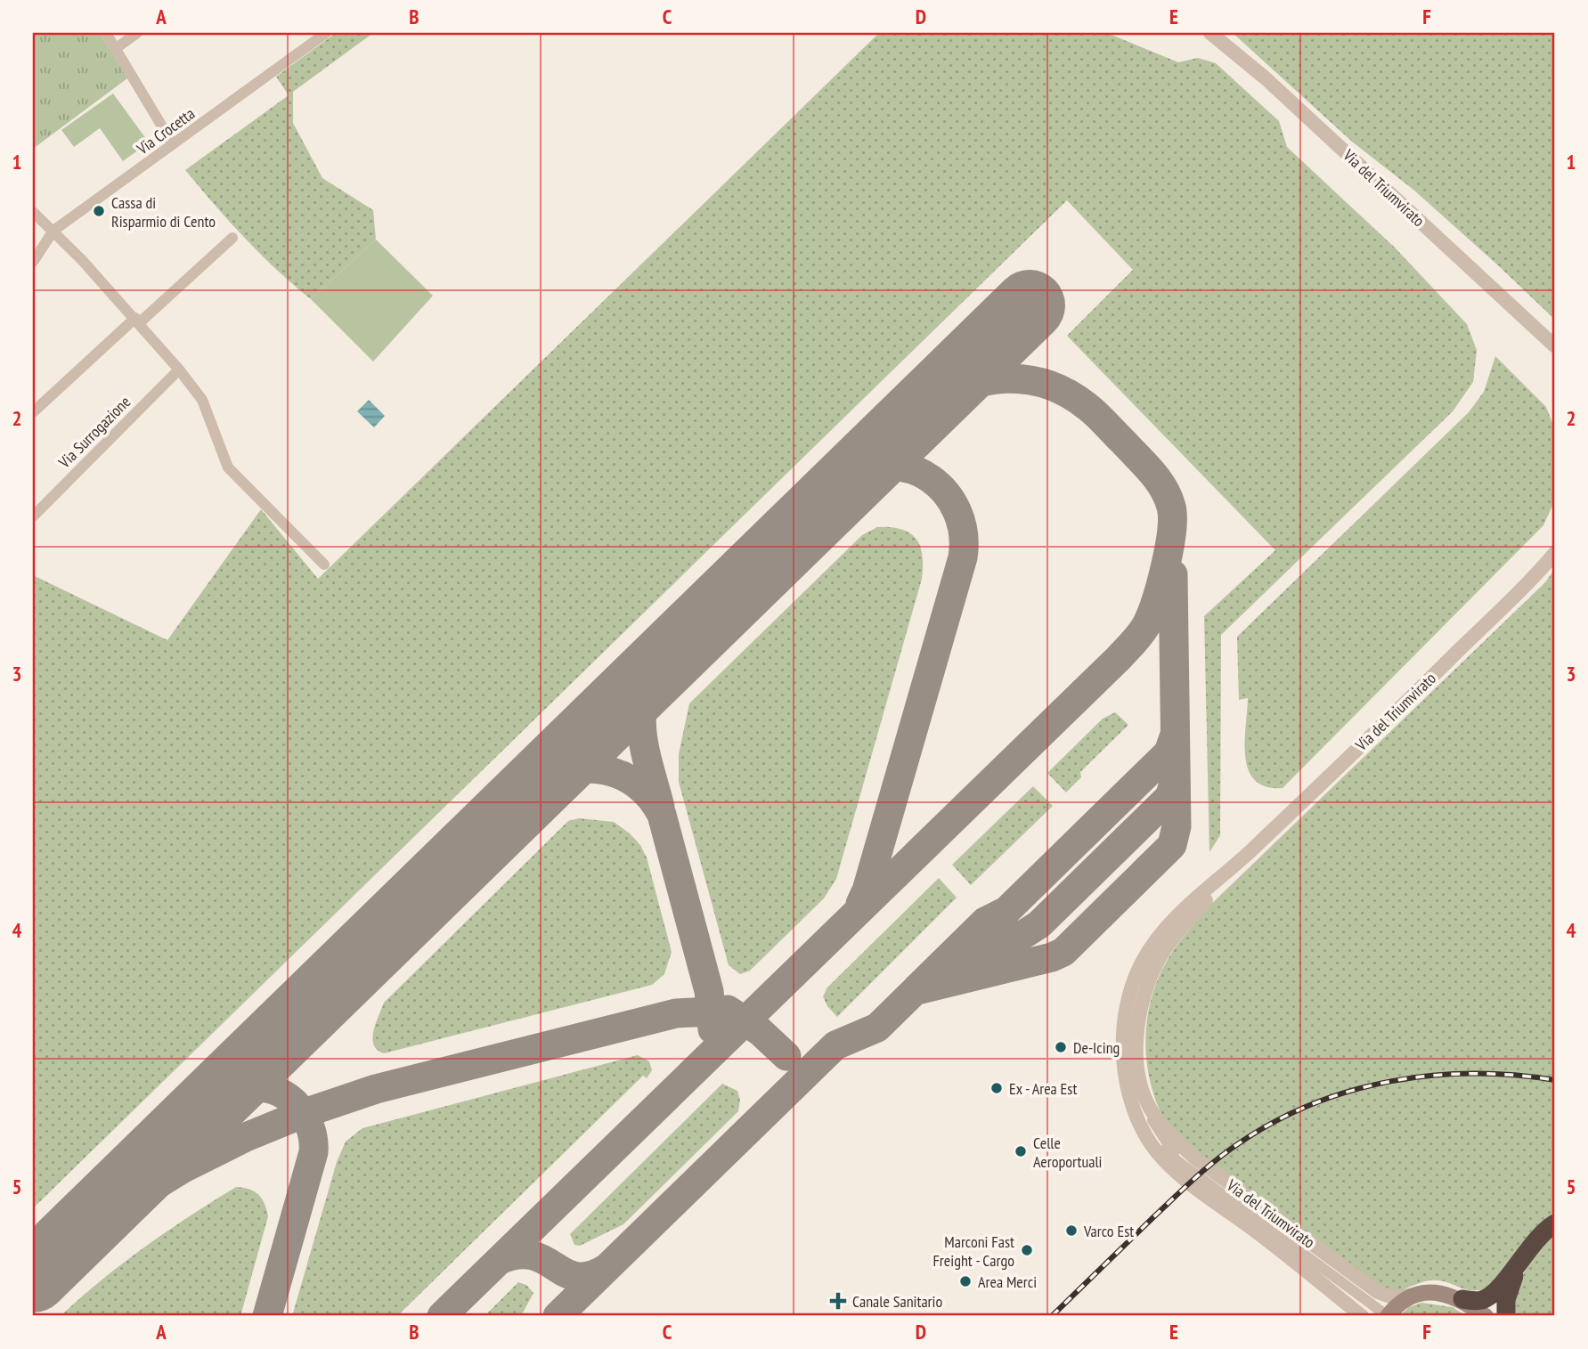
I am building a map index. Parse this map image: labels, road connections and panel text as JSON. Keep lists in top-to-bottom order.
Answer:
{
  "streets": {
    "main road": ["Via del Triumvirato"],
    "street": ["Via Crocetta", "Via Surrogazione"]
  },
  "places": {
    "other": [
      "Cassa di Risparmio di Cento",
      "De-Icing",
      "Ex - Area Est",
      "Celle Aeroportuali",
      "Varco Est",
      "Marconi Fast Freight - Cargo",
      "Area Merci"
    ],
    "health": ["Canale Sanitario"]
  },
  "grid": {
    "columns": [
      "A",
      "B",
      "C",
      "D",
      "E",
      "F"
    ],
    "rows": [
      "1",
      "2",
      "3",
      "4",
      "5"
    ]
  }
}
